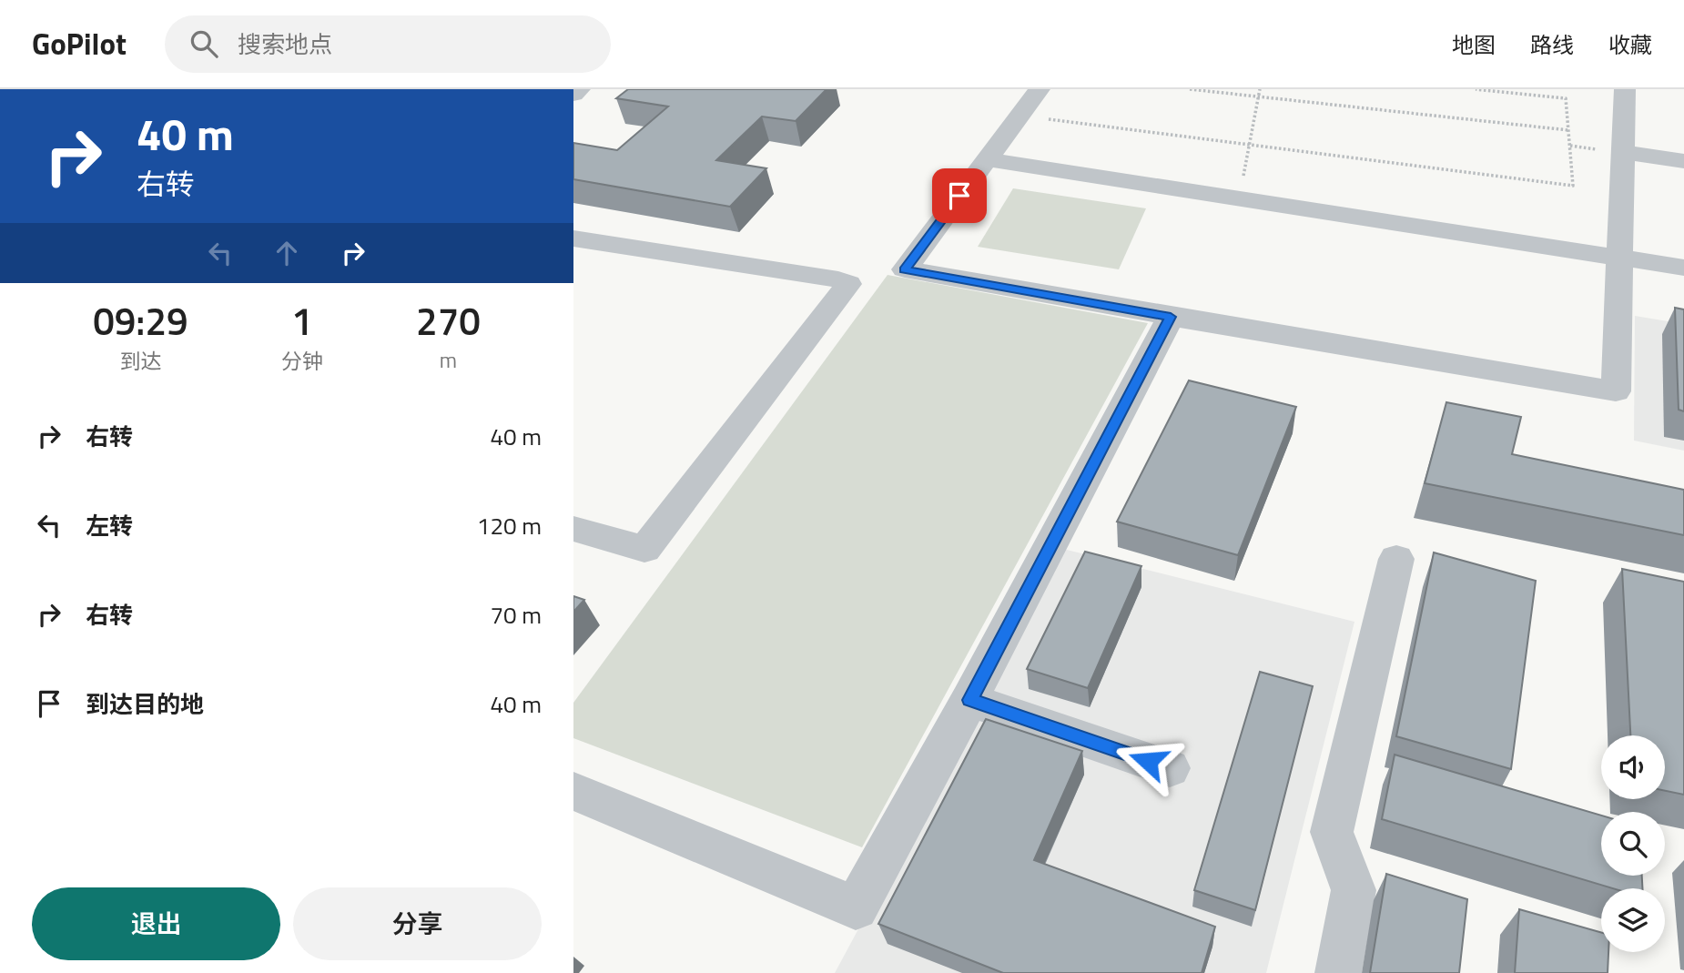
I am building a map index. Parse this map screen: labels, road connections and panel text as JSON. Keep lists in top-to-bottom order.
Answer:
{
  "page": {
    "header": "GoPilot",
    "search": "搜索地点",
    "nav": ["地图", "路线", "收藏"],
    "turn": ["40 m", "右转"],
    "eta": [
      "09:29",
      "到达",
      "1",
      "分钟",
      "270",
      "m"
    ],
    "list": [
      {
        "name": "右转",
        "value": "40 m"
      },
      {
        "name": "左转",
        "value": "120 m"
      },
      {
        "name": "右转",
        "value": "70 m"
      },
      {
        "name": "到达目的地",
        "value": "40 m"
      }
    ],
    "buttons": ["退出", "分享"]
  }
}
